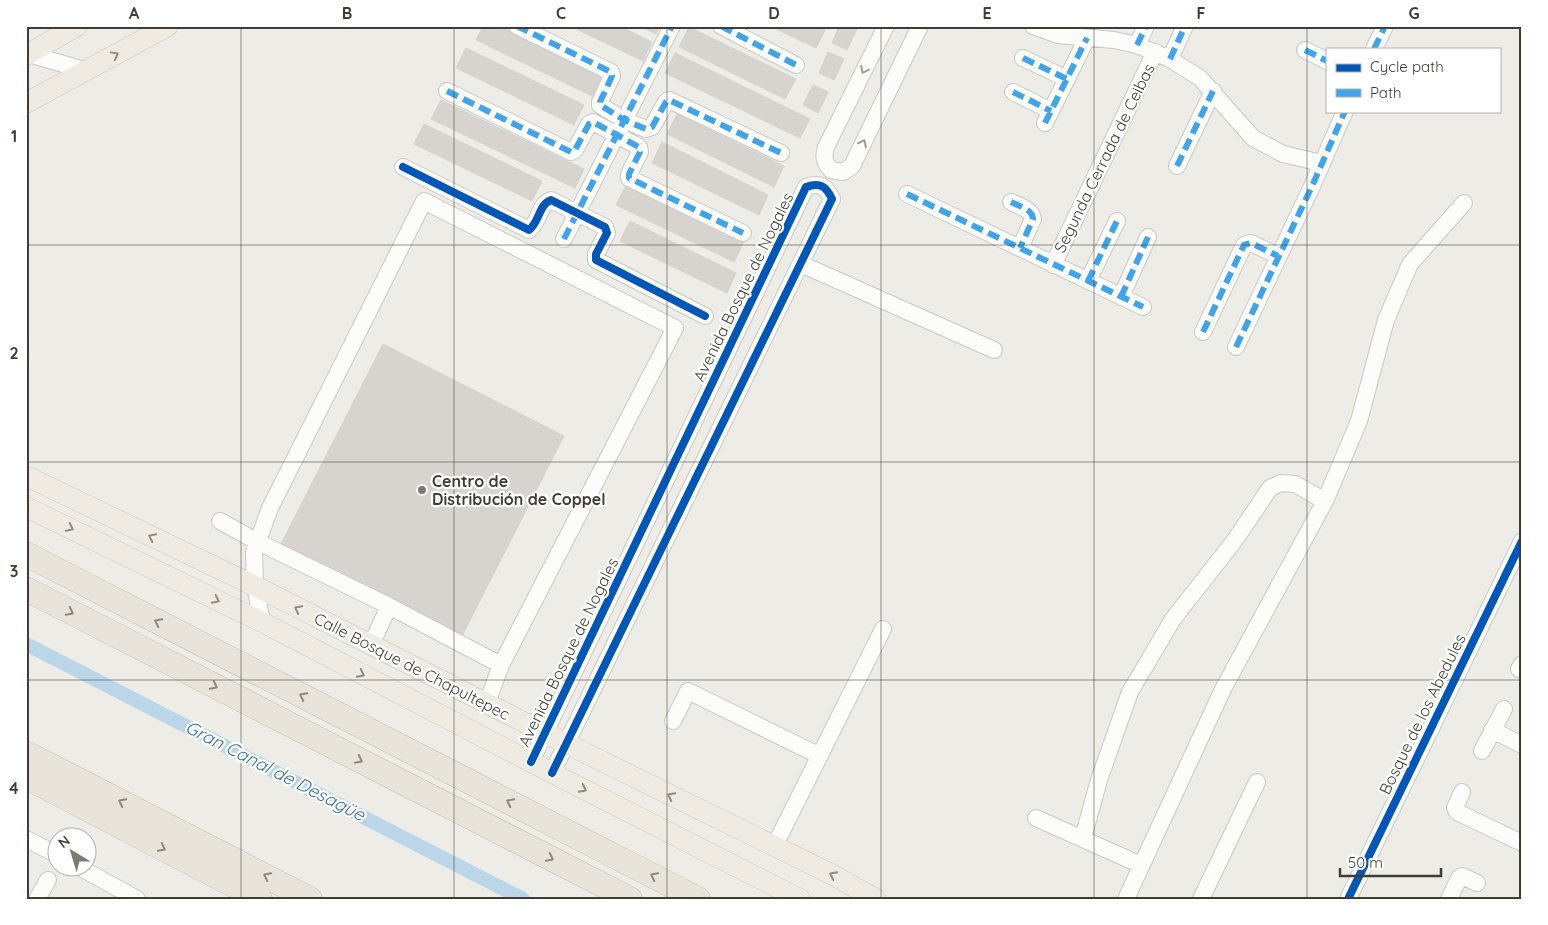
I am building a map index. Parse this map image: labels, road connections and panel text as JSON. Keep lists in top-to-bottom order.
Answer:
{
  "streets": {
    "main road": ["Calle Bosque de Chapultepec"],
    "street": ["Segunda Cerrada de Ceibas", "Avenida Bosque de Nogales", "Bosque de los Abedules"]
  },
  "crossings": [
    ["Avenida Bosque de Nogales", "Calle Bosque de Chapultepec"]
  ],
  "water": ["Gran Canal de Desagüe"],
  "places": ["Centro de Distribución de Coppel"],
  "legend": ["Cycle path", "Path"],
  "scale_bar": "50 m",
  "north": "top left",
  "grid": {
    "columns": [
      "A",
      "B",
      "C",
      "D",
      "E",
      "F",
      "G"
    ],
    "rows": [
      "1",
      "2",
      "3",
      "4"
    ]
  }
}
